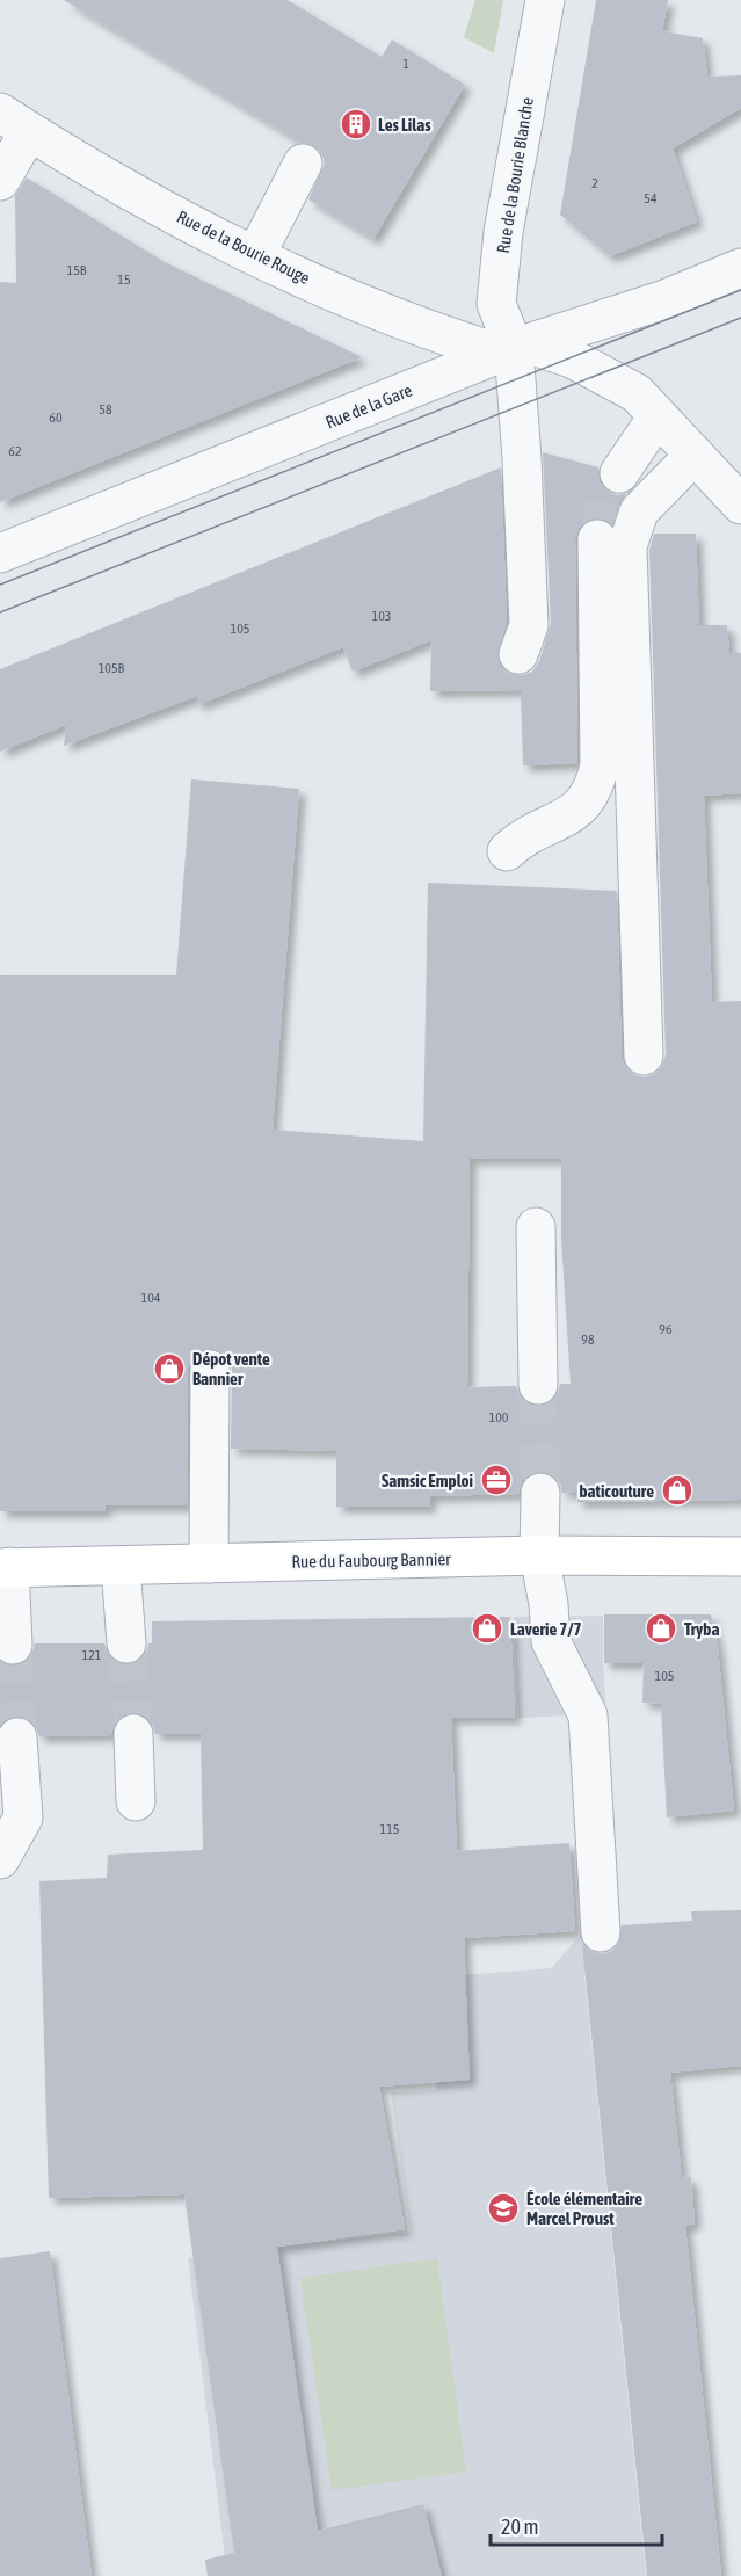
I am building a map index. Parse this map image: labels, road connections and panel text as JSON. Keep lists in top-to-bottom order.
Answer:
{
  "streets": {
    "main road": ["Rue du Faubourg Bannier"],
    "street": ["Rue de la Bourie Blanche", "Rue de la Bourie Rouge", "Rue de la Gare"]
  },
  "crossings": [
    ["Rue de la Bourie Blanche", "Rue de la Bourie Rouge"],
    ["Rue de la Bourie Blanche", "Rue de la Gare"],
    ["Rue de la Bourie Rouge", "Rue de la Gare"]
  ],
  "places": {
    "building": ["Les Lilas"],
    "shop": [
      "Dépot vente Bannier",
      "baticouture",
      "Laverie 7/7",
      "Tryba"
    ],
    "office": ["Samsic Emploi"],
    "school or university": ["École élémentaire Marcel Proust"]
  },
  "house_numbers": [
    "1",
    "2",
    "54",
    "15B",
    "15",
    "58",
    "60",
    "62",
    "103",
    "105",
    "105B",
    "104",
    "96",
    "98",
    "100",
    "121",
    "105",
    "115"
  ],
  "scale_bar": "20 m"
}
